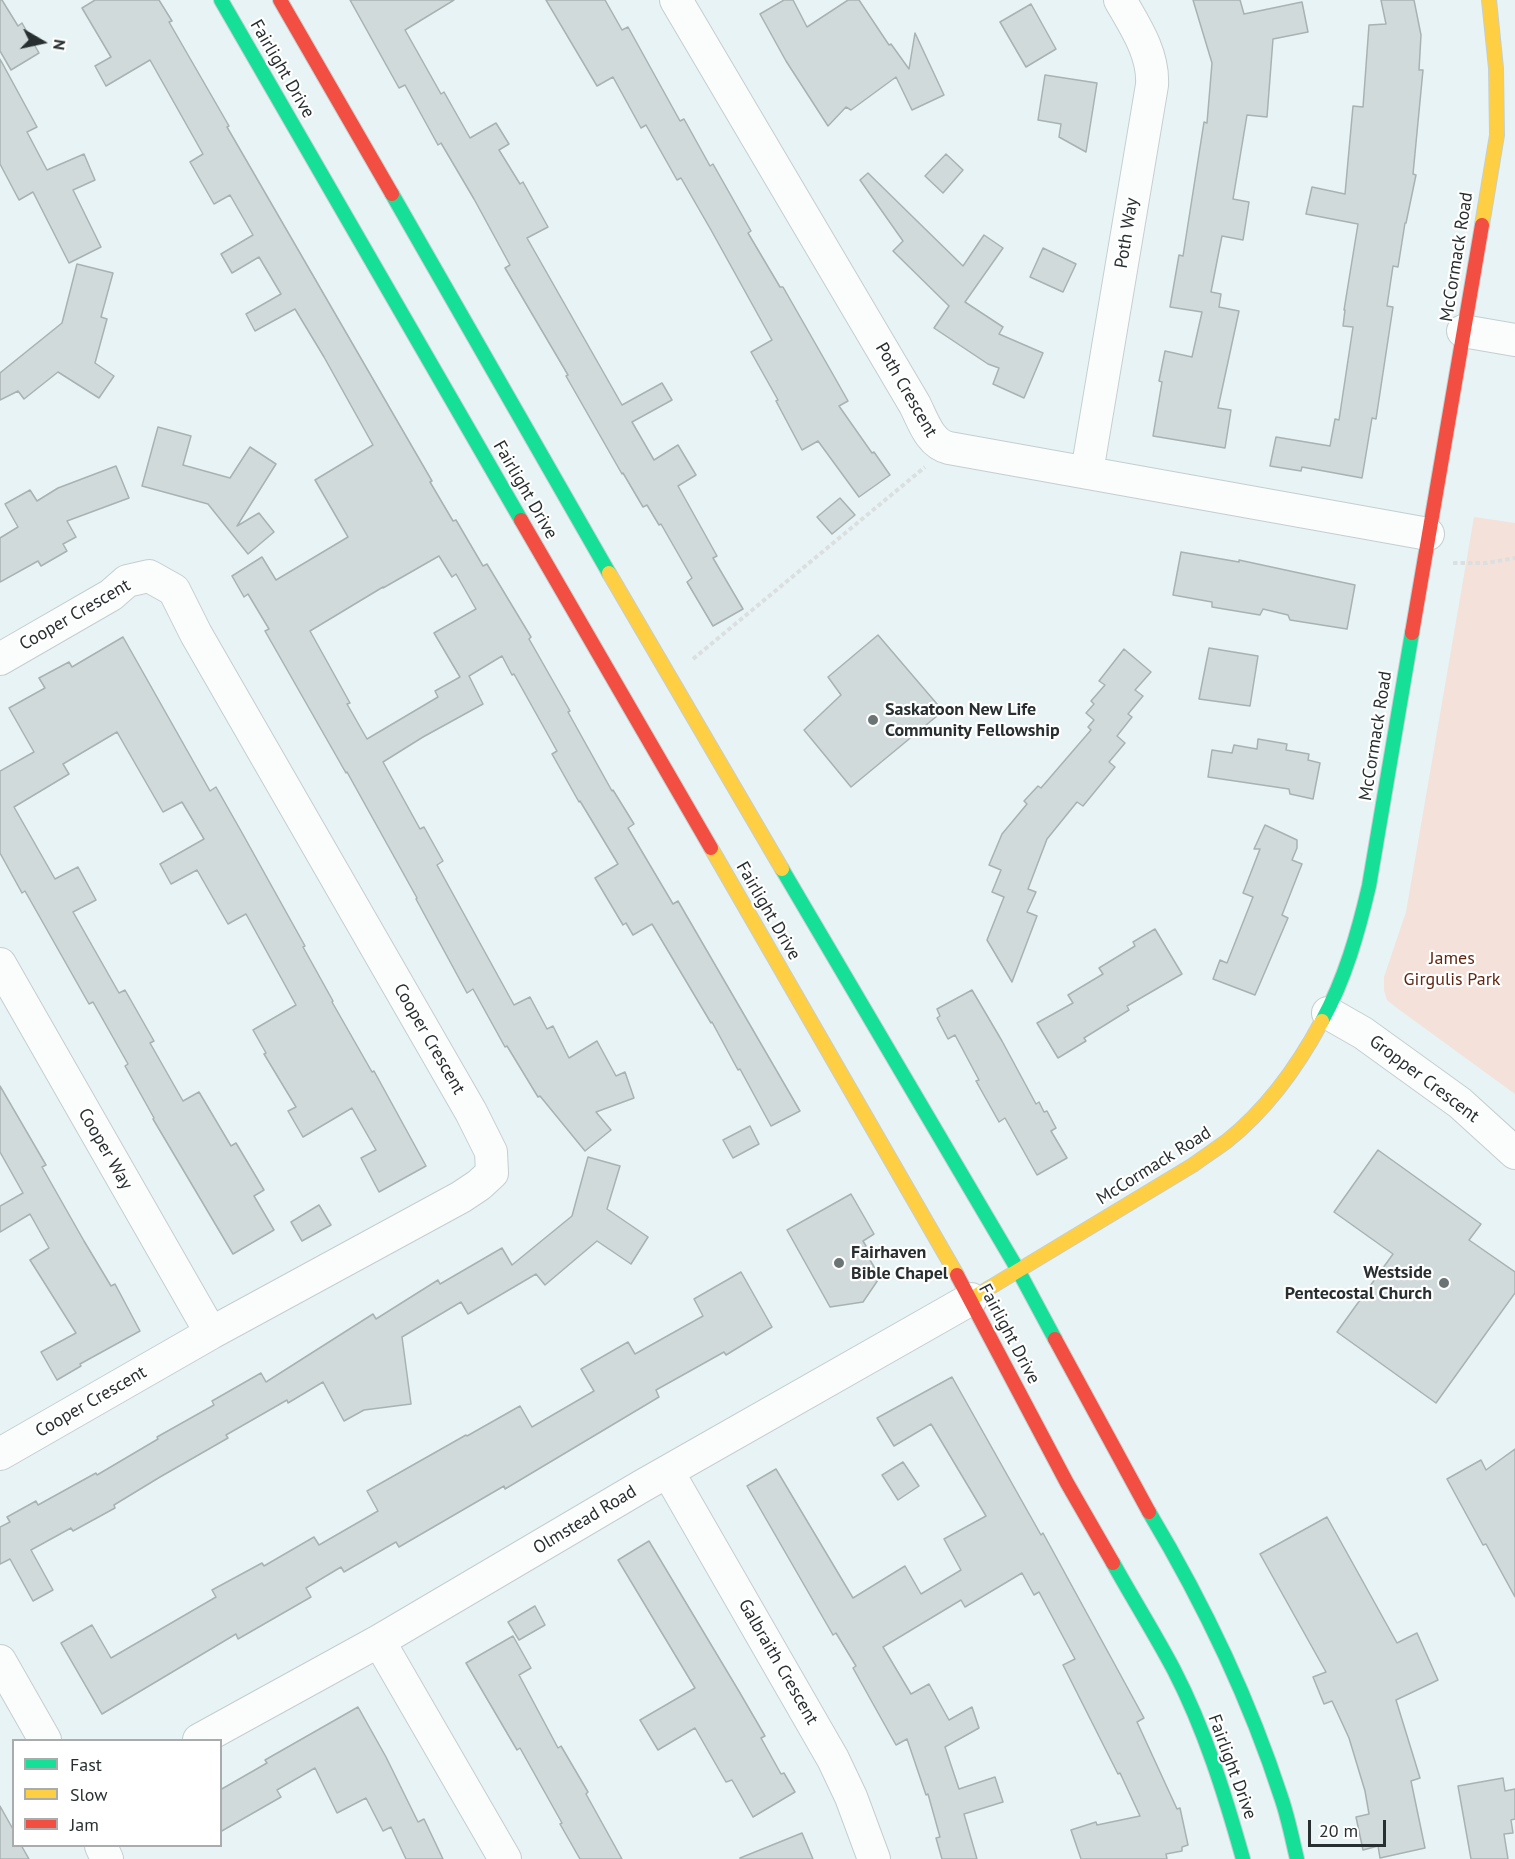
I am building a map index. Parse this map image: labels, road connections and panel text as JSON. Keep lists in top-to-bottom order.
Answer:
{
  "streets": {
    "main road": ["Fairlight Drive", "McCormack Road"],
    "street": [
      "Poth Way",
      "Poth Crescent",
      "Cooper Crescent",
      "Gropper Crescent",
      "Cooper Way",
      "Olmstead Road",
      "Galbraith Crescent"
    ]
  },
  "crossings": [
    ["Fairlight Drive", "McCormack Road"],
    ["Fairlight Drive", "Olmstead Road"],
    ["Poth Way", "Poth Crescent"],
    ["McCormack Road", "Poth Crescent"],
    ["McCormack Road", "Gropper Crescent"],
    ["McCormack Road", "Olmstead Road"],
    ["Cooper Crescent", "Cooper Way"],
    ["Olmstead Road", "Galbraith Crescent"]
  ],
  "parks": ["James Girgulis Park"],
  "places": ["Saskatoon New Life Community Fellowship", "Fairhaven Bible Chapel", "Westside Pentecostal Church"],
  "legend": ["Fast", "Slow", "Jam"],
  "scale_bar": "20 m",
  "north": "right"
}
